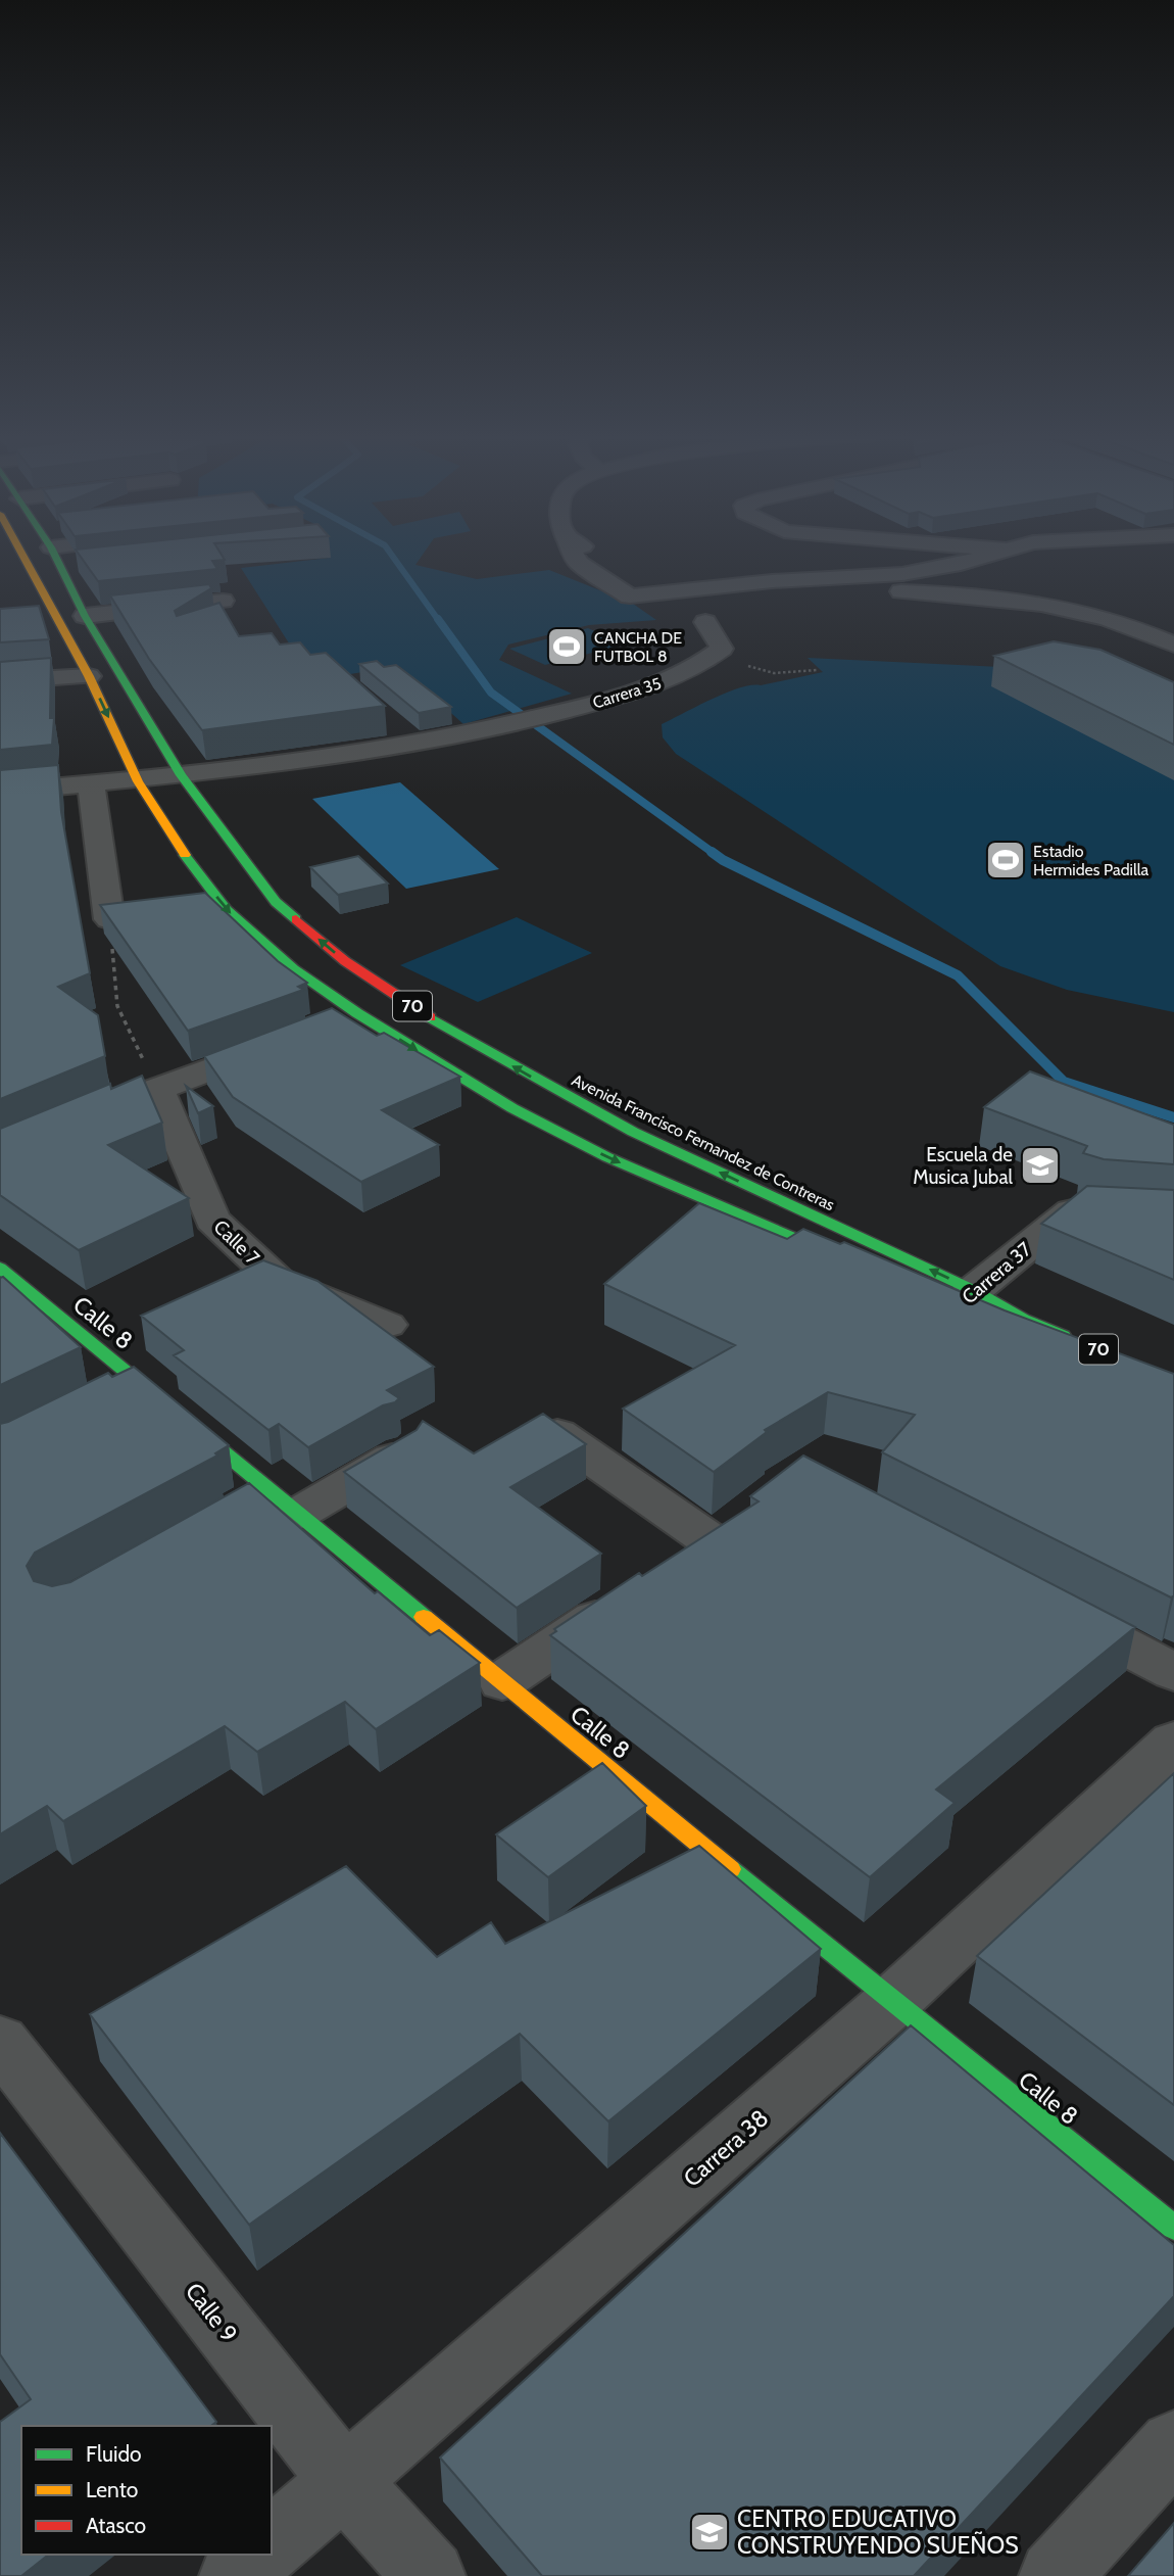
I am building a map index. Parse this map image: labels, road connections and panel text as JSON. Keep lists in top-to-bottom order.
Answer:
{
  "streets": {
    "main road": ["70", "Avenida Francisco Fernandez de Contreras", "Calle 8"],
    "street": [
      "Carrera 35",
      "Calle 7",
      "Carrera 37",
      "Carrera 38",
      "Calle 9"
    ]
  },
  "crossings": [
    ["Carrera 35", "70"],
    ["Carrera 35", "Avenida Francisco Fernandez de Contreras"],
    ["Avenida Francisco Fernandez de Contreras", "Carrera 37"],
    ["Calle 8", "Carrera 38"],
    ["Carrera 38", "Calle 9"]
  ],
  "places": {
    "sports": ["CANCHA DE FUTBOL 8", "Estadio Hermides Padilla"],
    "school or university": ["Escuela de Musica Jubal", "CENTRO EDUCATIVO CONSTRUYENDO SUEÑOS"]
  },
  "legend": ["Fluido", "Lento", "Atasco"]
}
